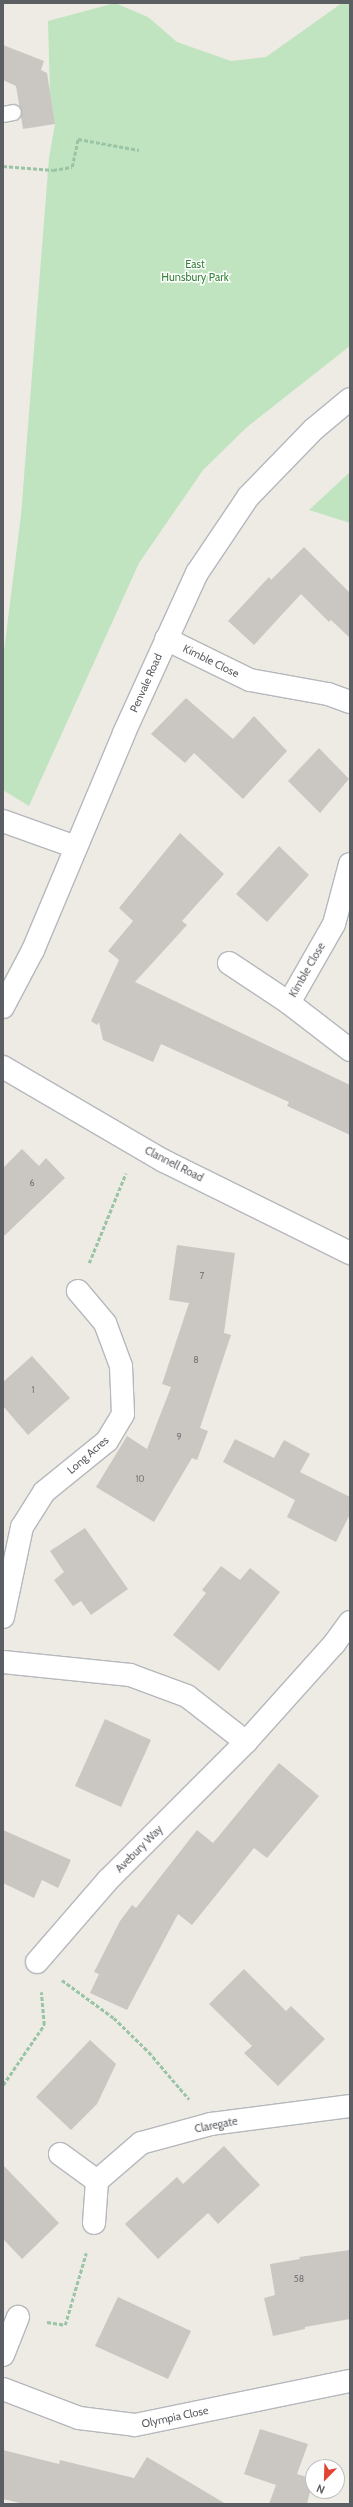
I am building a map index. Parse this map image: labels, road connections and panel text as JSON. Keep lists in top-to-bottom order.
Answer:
{
  "streets": {
    "street": [
      "Kimble Close",
      "Penvale Road",
      "Clannell Road",
      "Long Acres",
      "Avebury Way",
      "Claregate",
      "Olympia Close"
    ]
  },
  "crossings": [
    ["Kimble Close", "Penvale Road"]
  ],
  "parks": ["East Hunsbury Park"],
  "house_numbers": [
    "6",
    "7",
    "8",
    "1",
    "9",
    "10",
    "58"
  ],
  "north": "bottom left"
}
